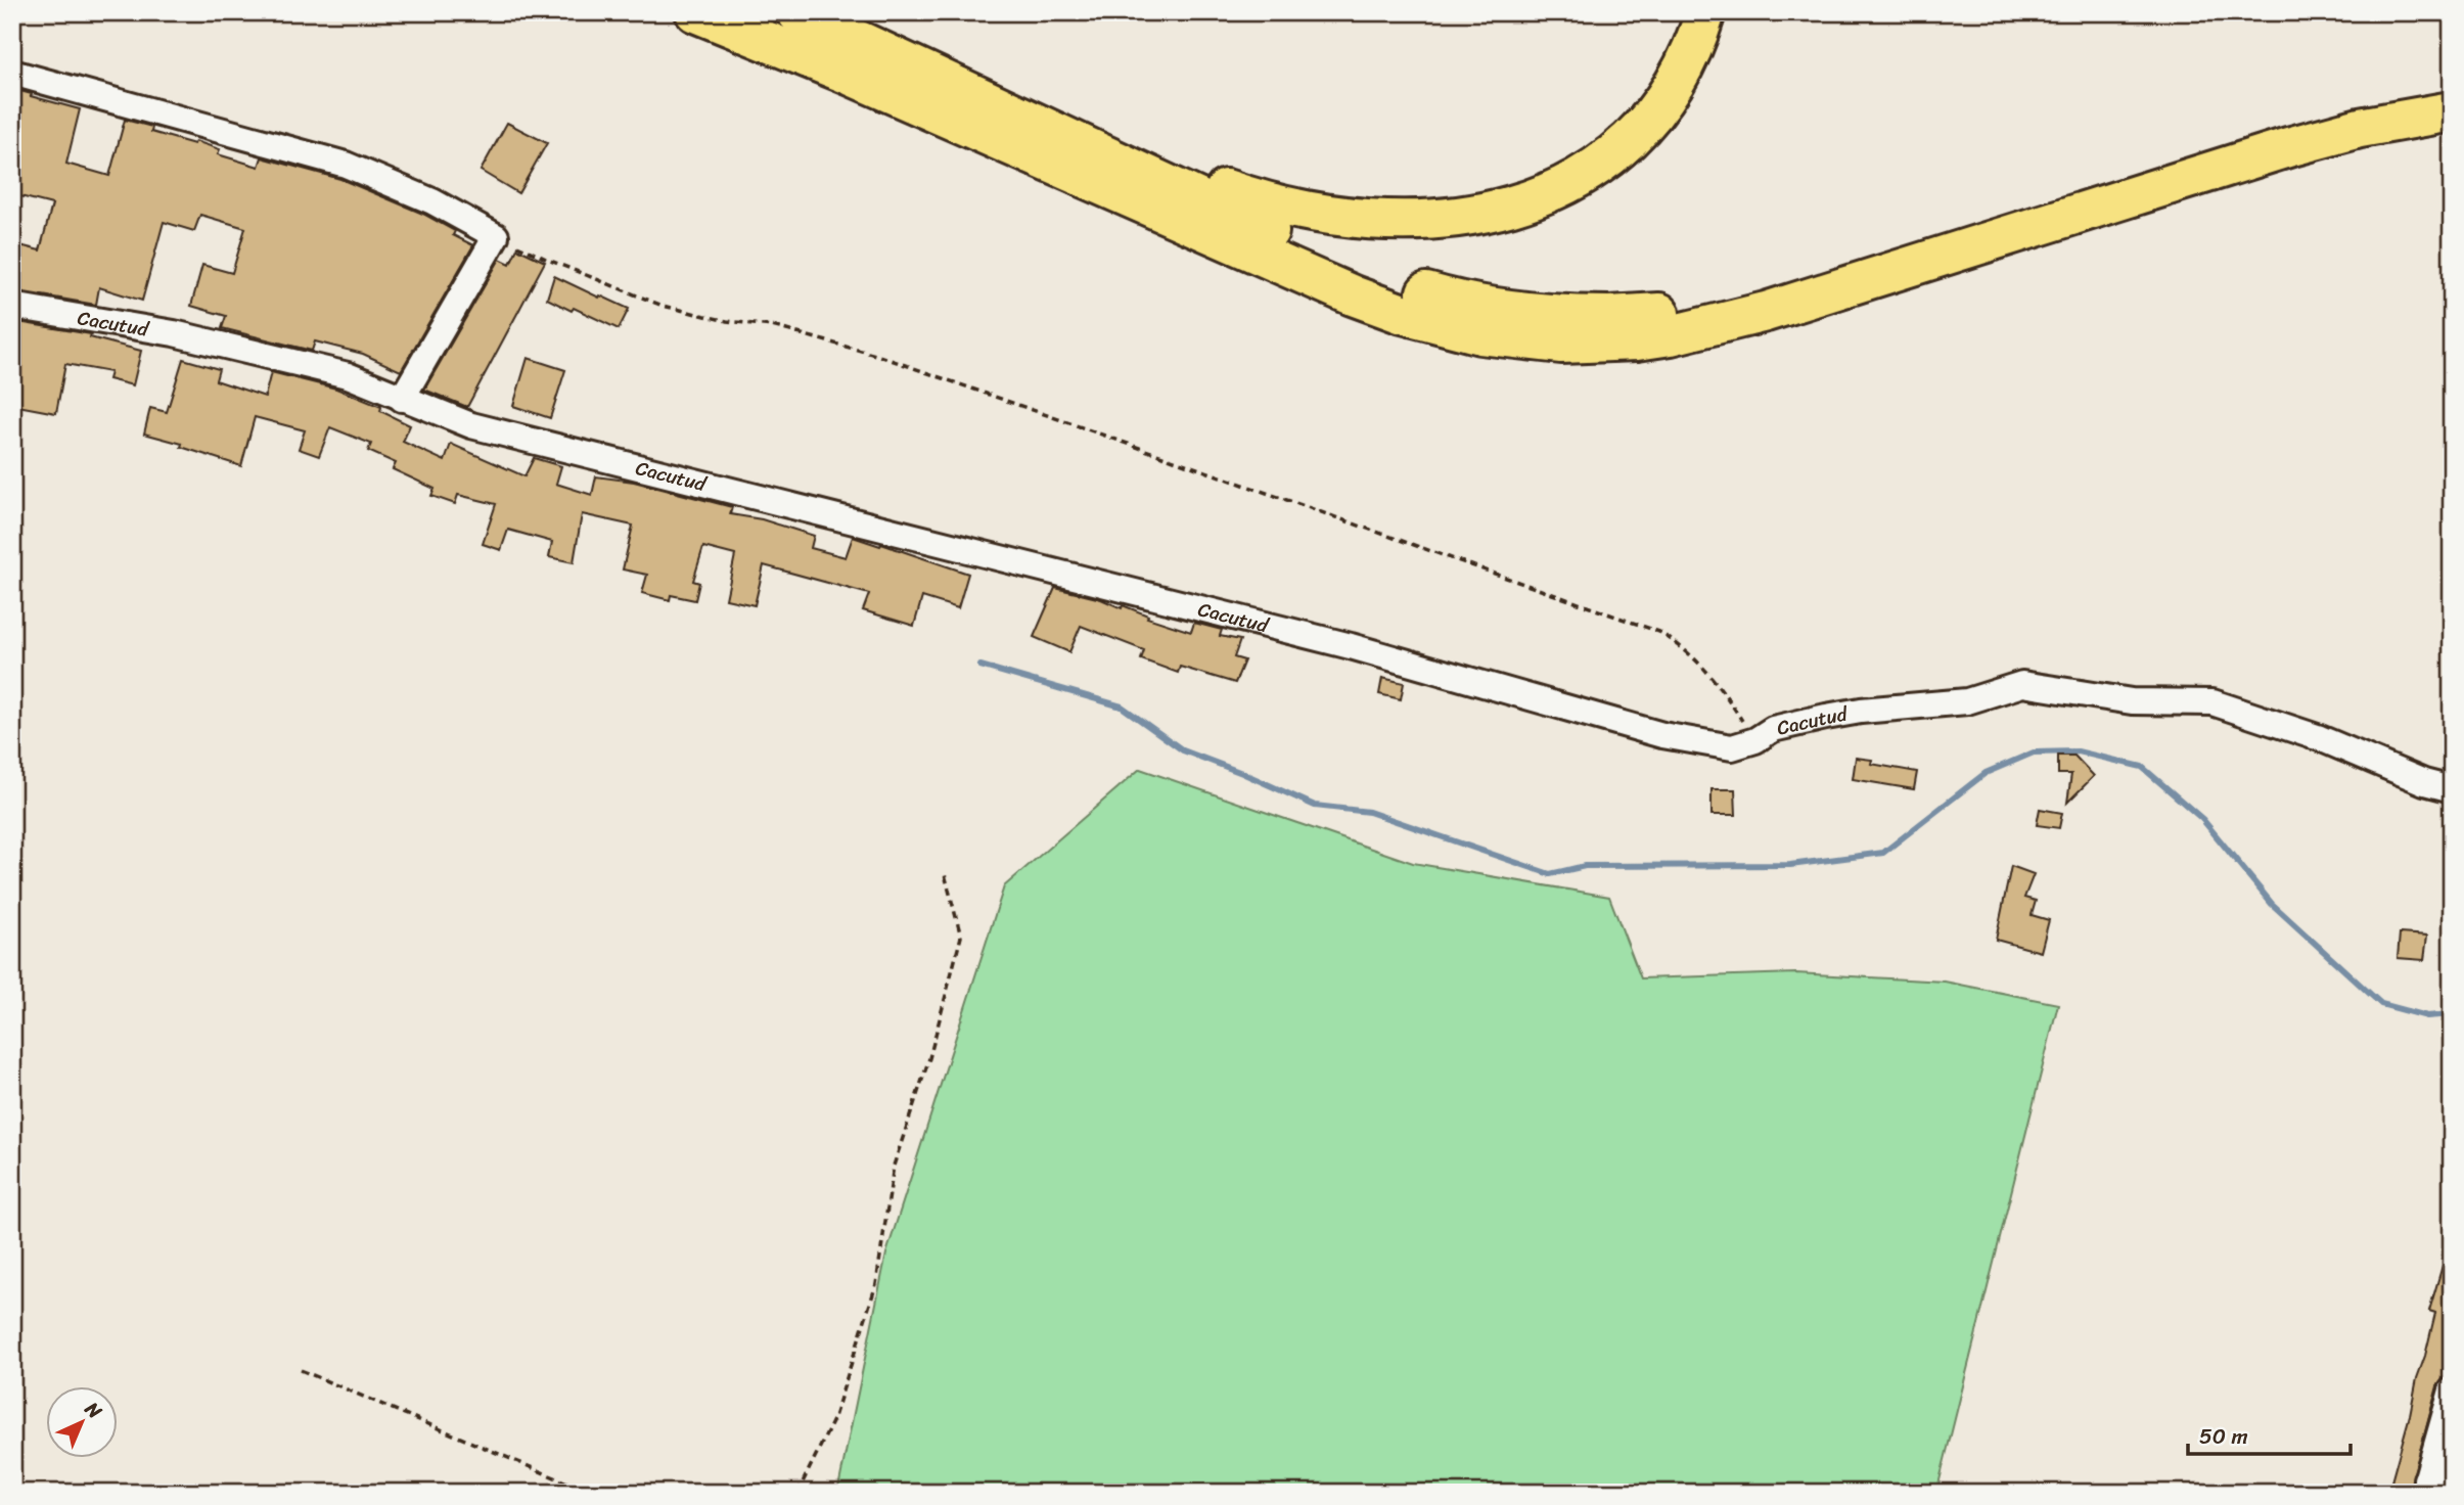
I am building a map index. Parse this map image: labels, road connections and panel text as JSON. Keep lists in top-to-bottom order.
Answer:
{
  "streets": {
    "street": ["Cacutud"]
  },
  "scale_bar": "50 m",
  "north": "top right"
}
